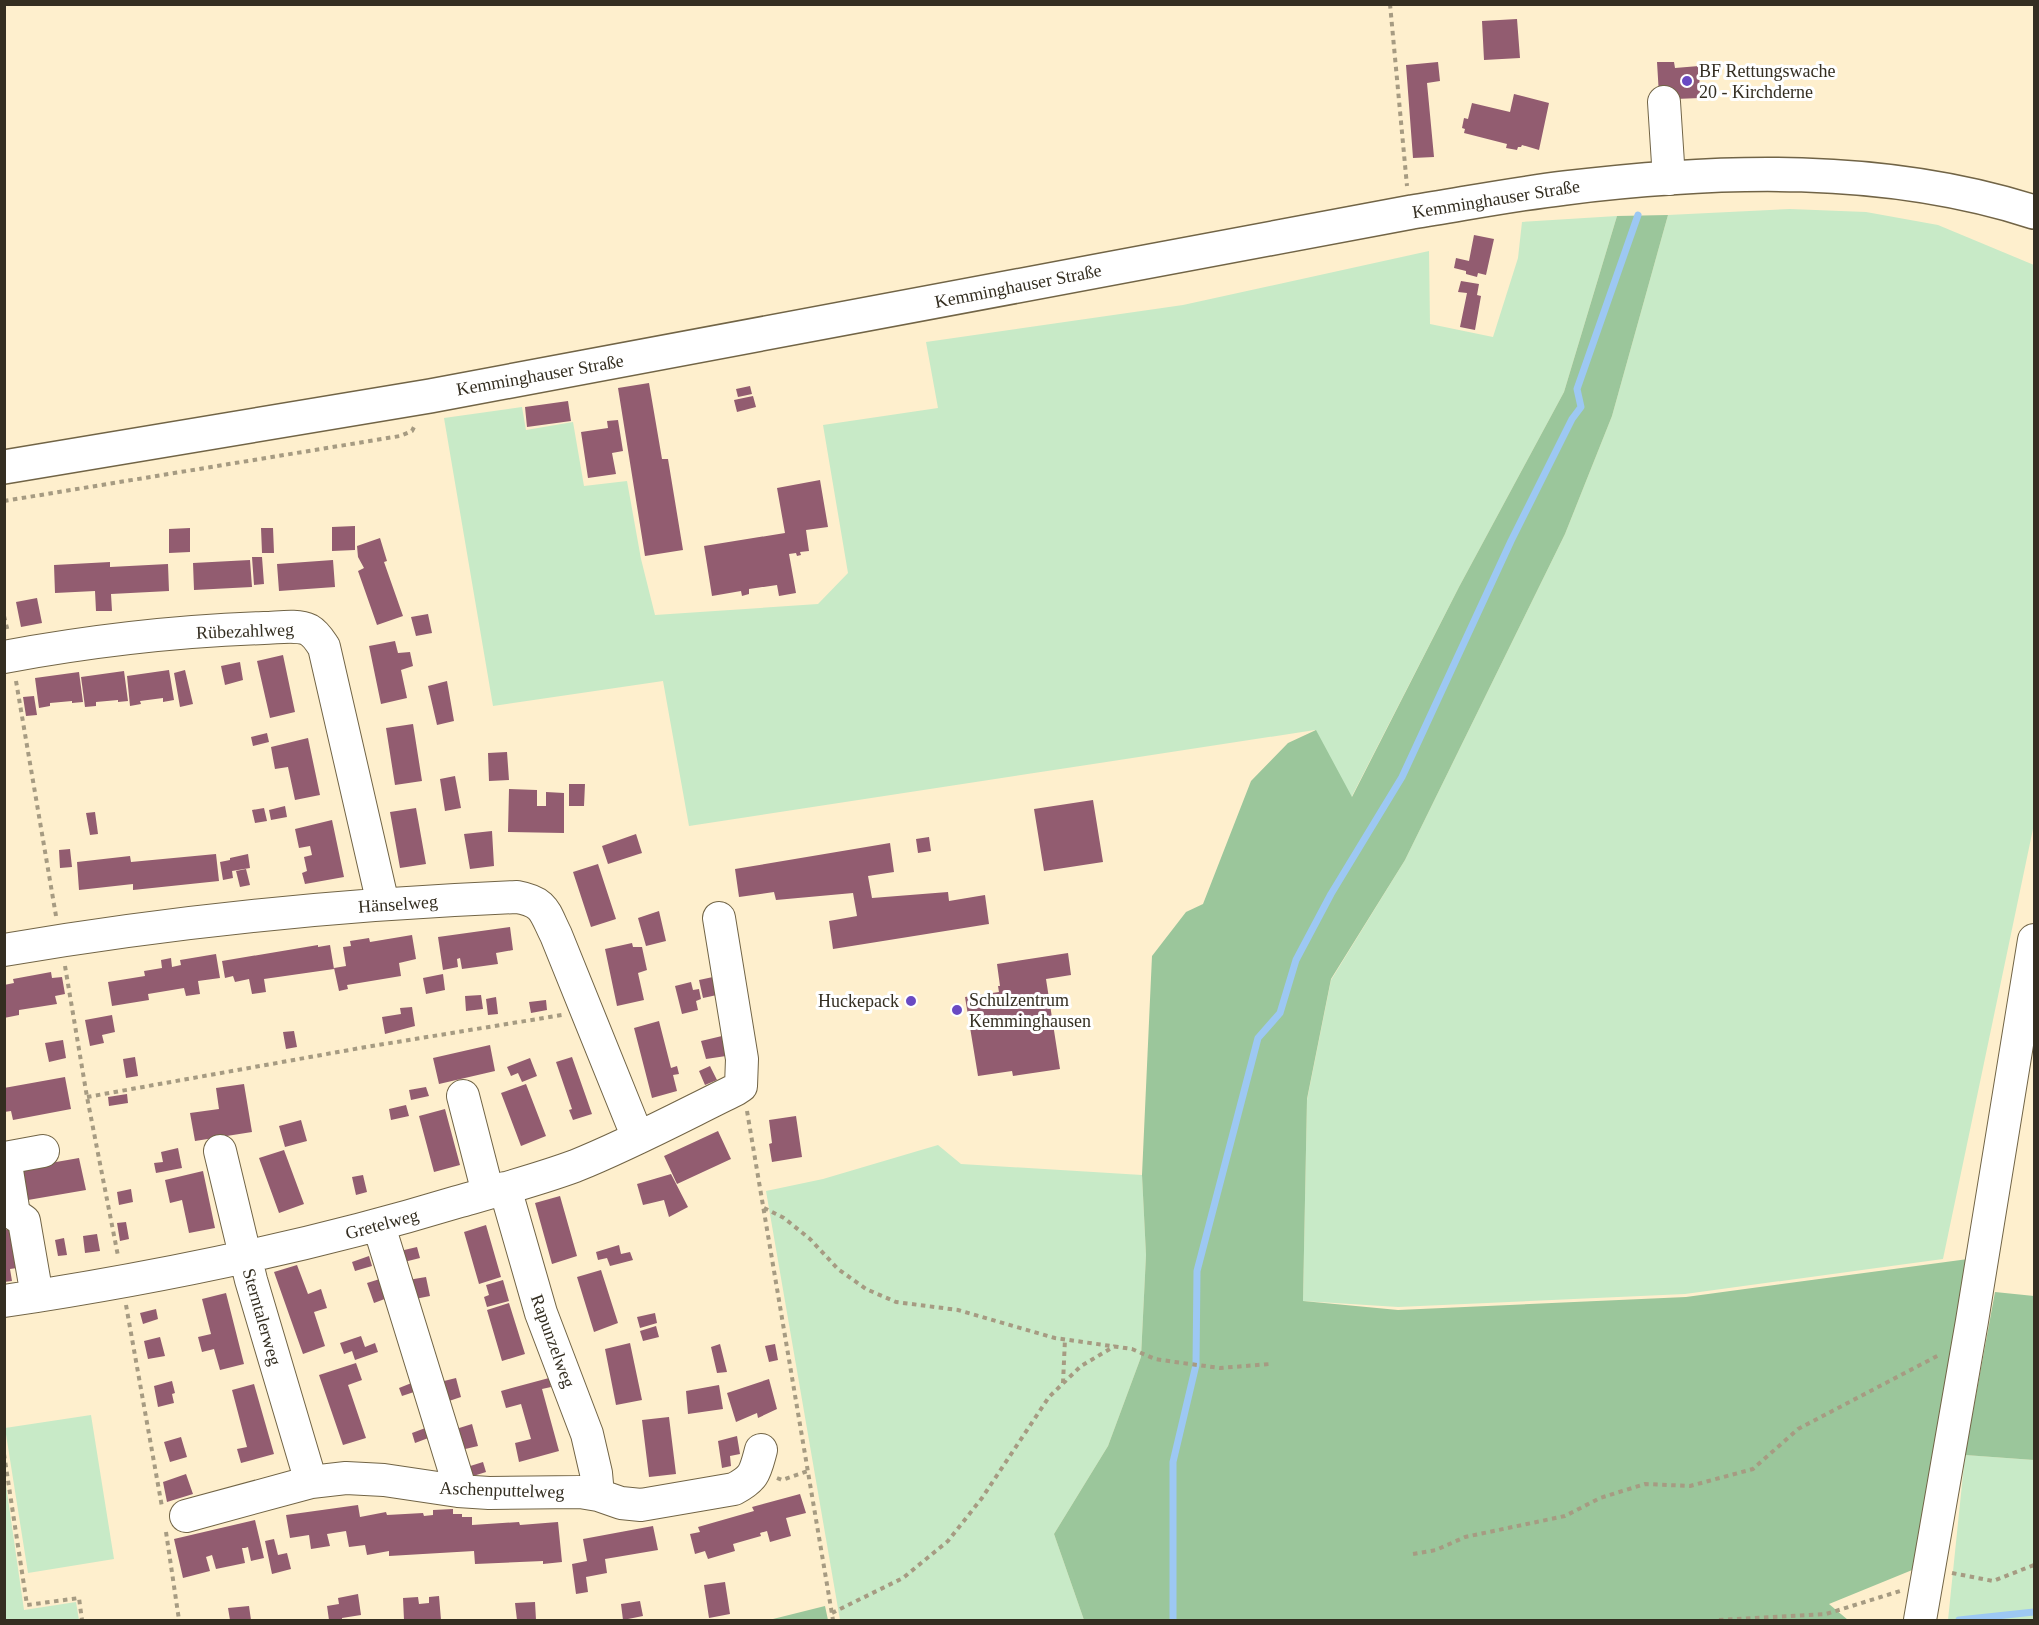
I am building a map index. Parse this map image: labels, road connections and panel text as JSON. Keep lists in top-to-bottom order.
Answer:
{
  "streets": {
    "main road": ["Kemminghauser Straße"],
    "street": [
      "Rübezahlweg",
      "Hänselweg",
      "Gretelweg",
      "Sterntalerweg",
      "Rapunzelweg",
      "Aschenputtelweg"
    ]
  },
  "crossings": [
    ["Rübezahlweg", "Hänselweg"],
    ["Hänselweg", "Gretelweg"],
    ["Gretelweg", "Sterntalerweg"],
    ["Gretelweg", "Rapunzelweg"],
    ["Sterntalerweg", "Aschenputtelweg"],
    ["Rapunzelweg", "Aschenputtelweg"]
  ],
  "places": ["BF Rettungswache 20 - Kirchderne", "Huckepack", "Schulzentrum Kemminghausen"]
}
